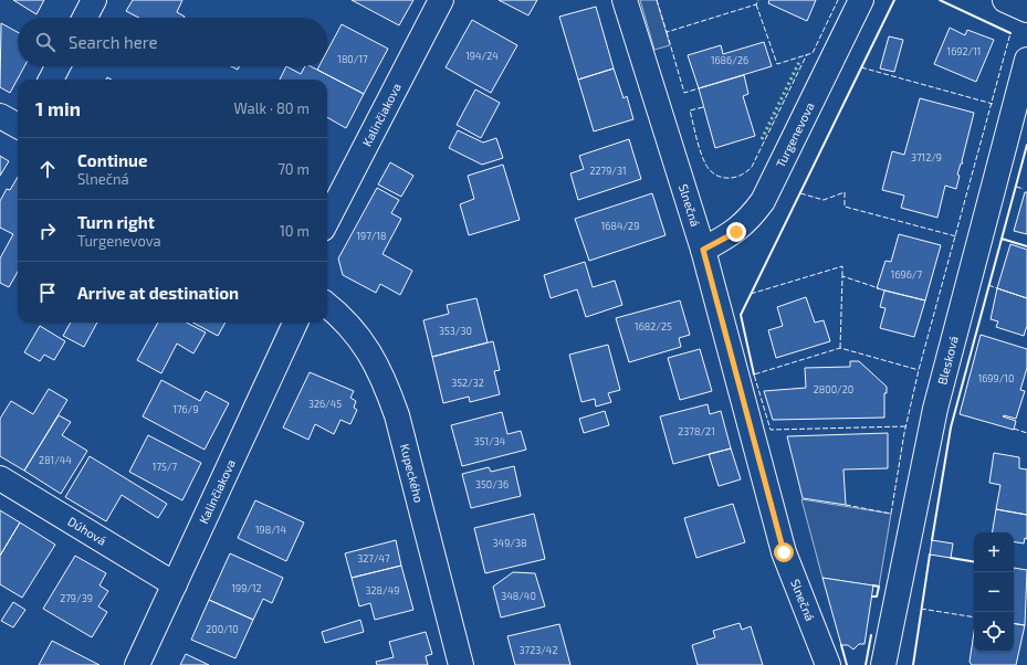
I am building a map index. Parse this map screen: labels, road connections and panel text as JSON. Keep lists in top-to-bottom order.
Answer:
{
  "streets": {
    "street": [
      "Kalinčiakova",
      "Turgenevova",
      "Slnečná",
      "Blesková",
      "Kupeckého",
      "Dúhová"
    ]
  },
  "crossings": [
    ["Kalinčiakova", "Dúhová"],
    ["Turgenevova", "Slnečná"]
  ],
  "house_numbers": [
    "1692/11",
    "194/24",
    "180/17",
    "1686/26",
    "3712/9",
    "2279/31",
    "1684/29",
    "197/18",
    "1696/7",
    "1682/25",
    "353/30",
    "1699/10",
    "352/32",
    "2800/20",
    "326/45",
    "176/9",
    "2378/21",
    "351/34",
    "281/44",
    "175/7",
    "350/36",
    "198/14",
    "349/38",
    "327/47",
    "199/12",
    "328/49",
    "348/40",
    "279/39",
    "200/10",
    "3723/42"
  ],
  "page": {
    "search": "Search here",
    "heading": ["1 min", "Walk · 80 m"],
    "list": [
      ["Continue", "Slnečná", "70 m"],
      ["Turn right", "Turgenevova", "10 m"],
      "Arrive at destination"
    ],
    "map_buttons": ["+", "−"]
  }
}
